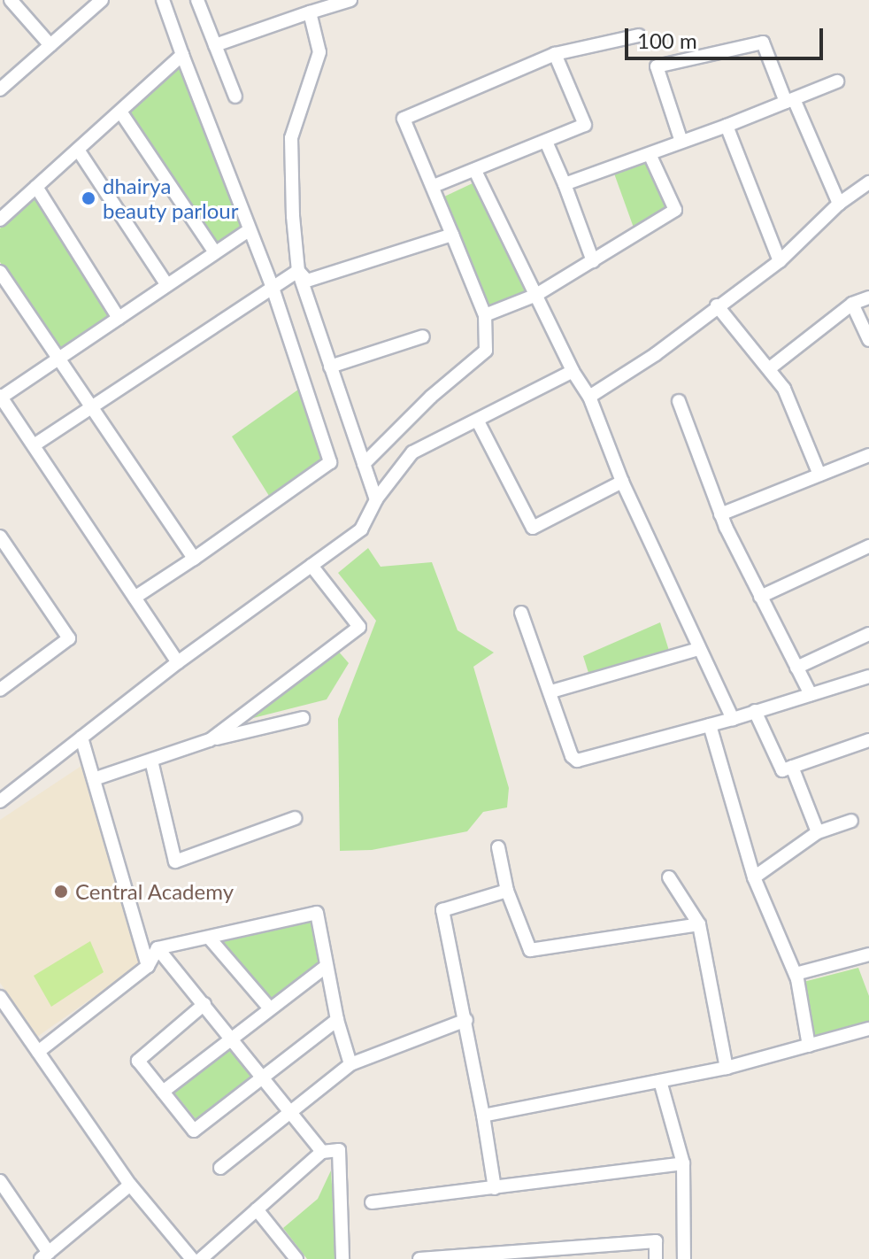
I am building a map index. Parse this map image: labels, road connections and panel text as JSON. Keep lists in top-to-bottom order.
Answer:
{
  "places": ["dhairya beauty parlour", "Central Academy"],
  "scale_bar": "100 m"
}
